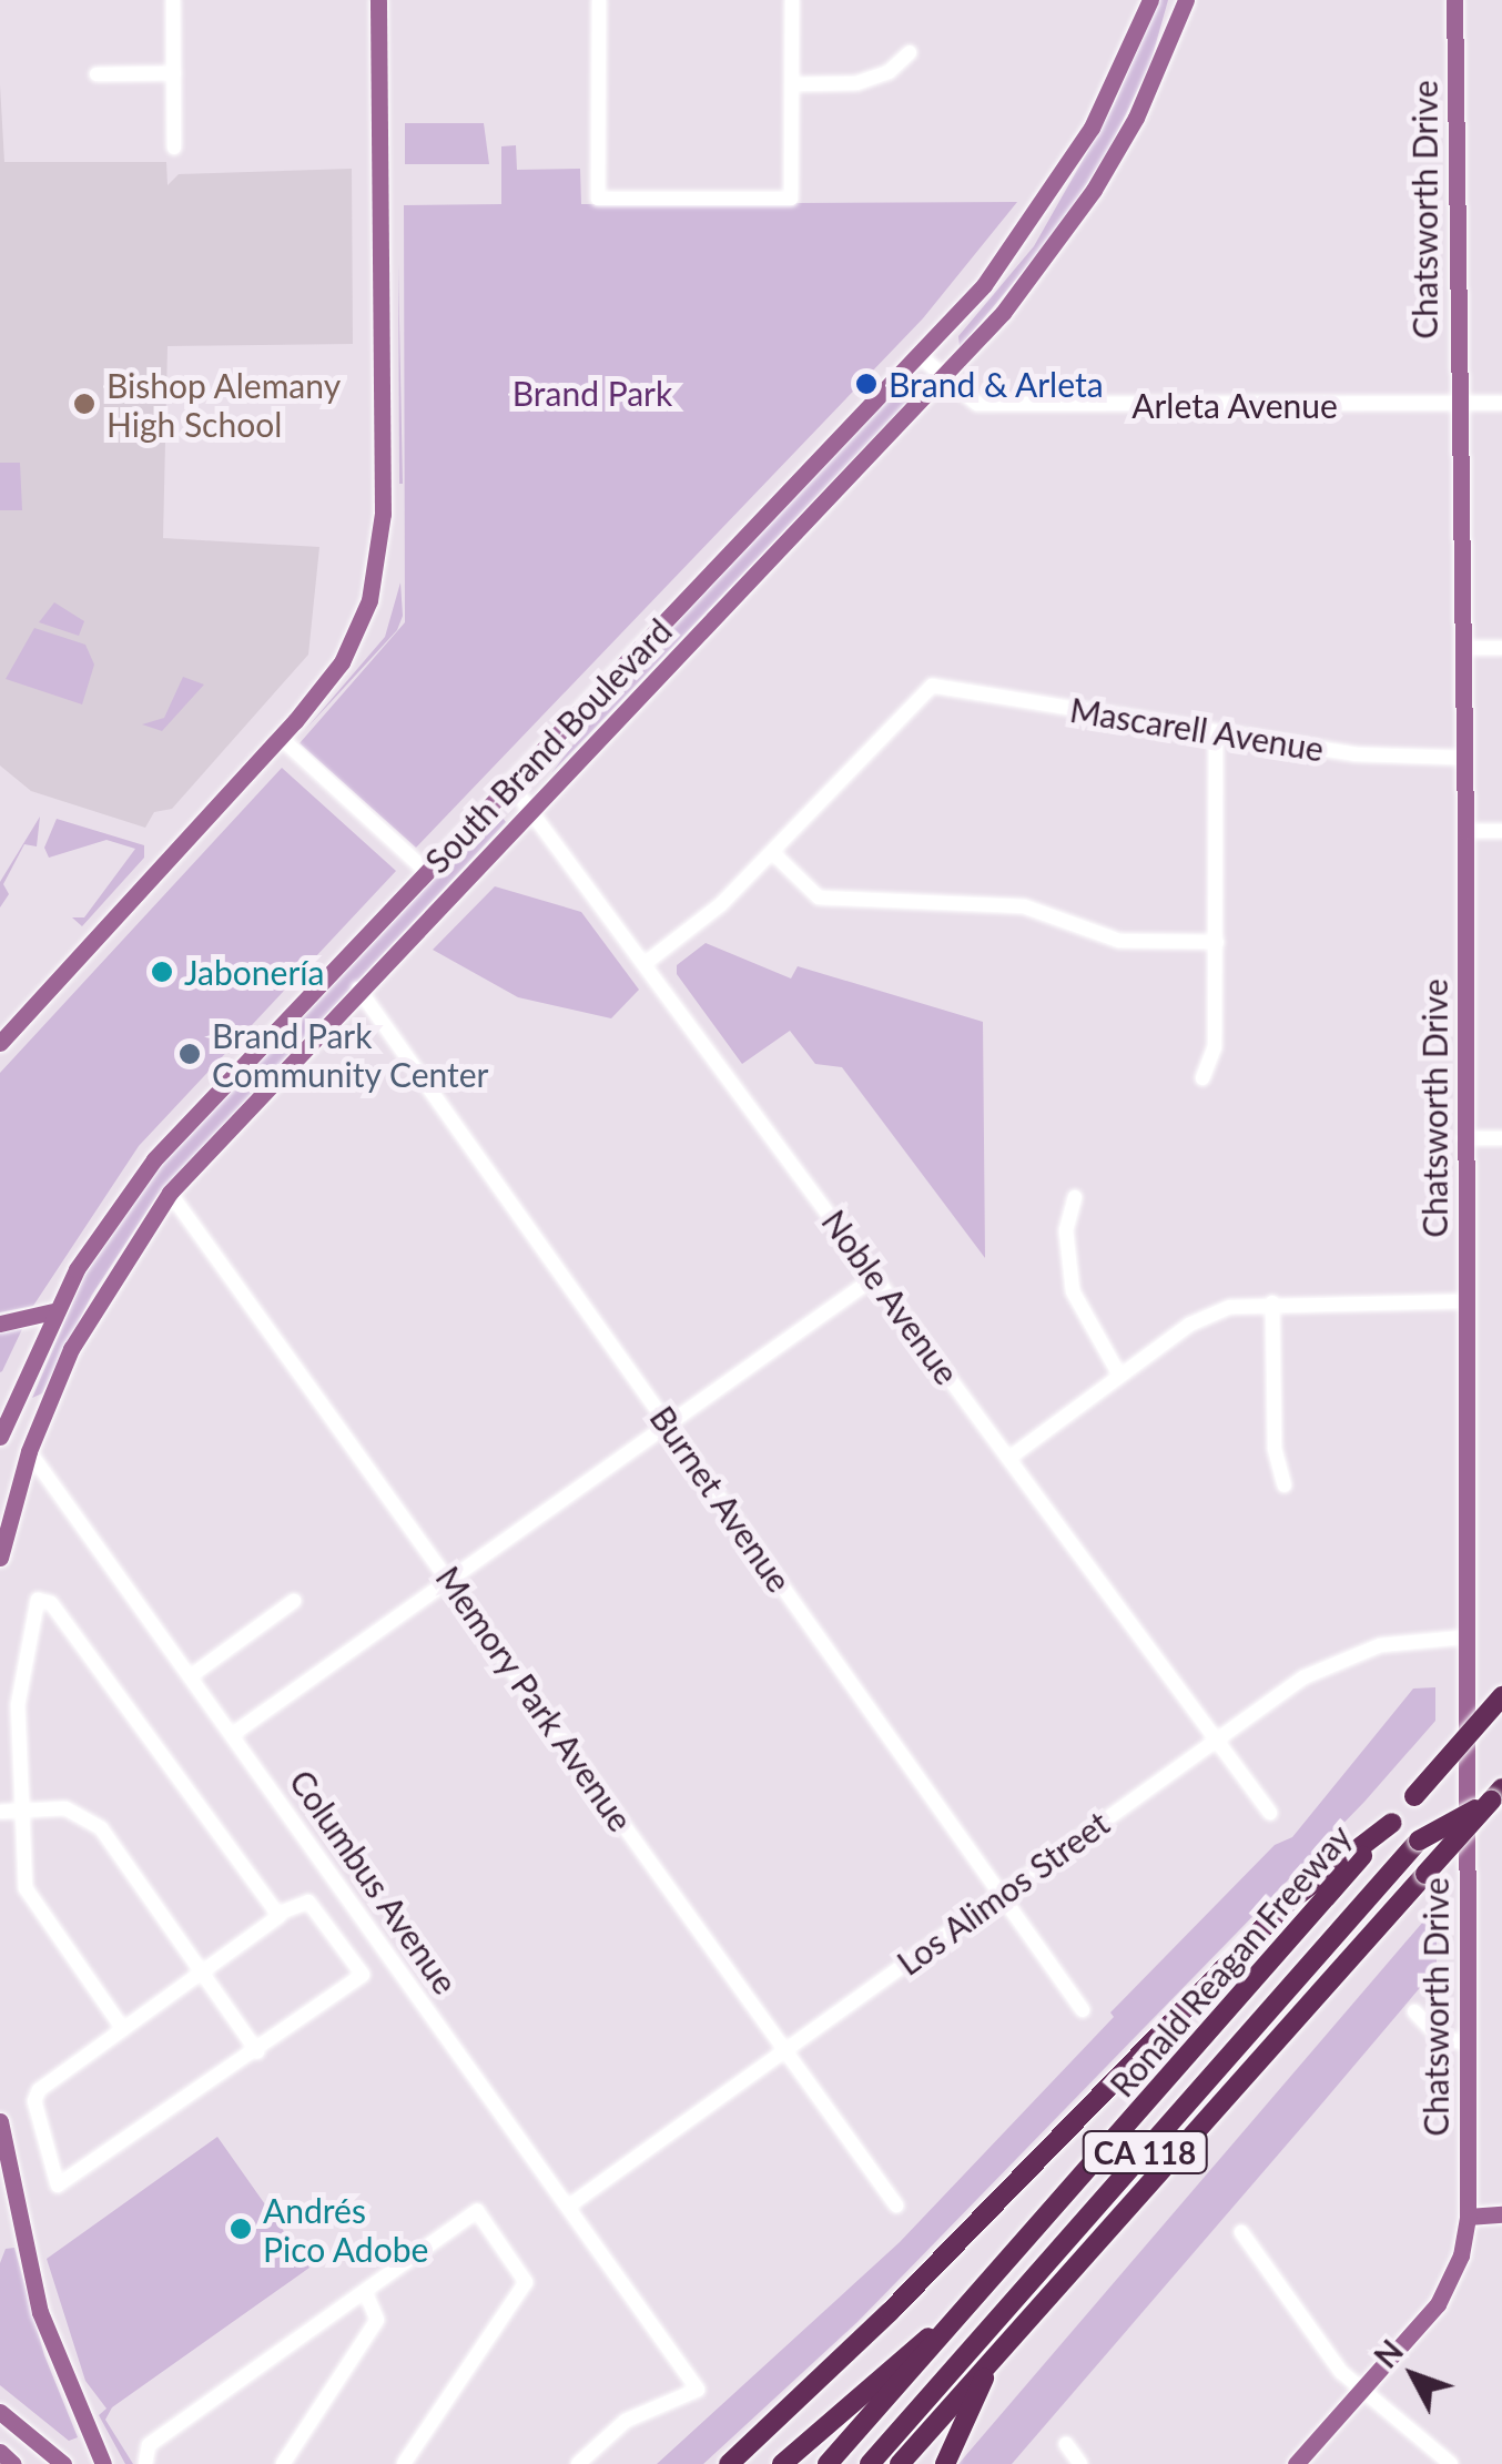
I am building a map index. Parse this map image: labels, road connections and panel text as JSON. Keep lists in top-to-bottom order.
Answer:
{
  "streets": {
    "highway": ["Ronald Reagan Freeway", "CA 118"],
    "main road": ["Chatsworth Drive", "South Brand Boulevard", "Columbus Avenue"],
    "street": [
      "Arleta Avenue",
      "Mascarell Avenue",
      "Noble Avenue",
      "Burnet Avenue",
      "Memory Park Avenue",
      "Los Alimos Street"
    ]
  },
  "crossings": [
    ["Chatsworth Drive", "Arleta Avenue"],
    ["Chatsworth Drive", "Mascarell Avenue"],
    ["Chatsworth Drive", "Los Alimos Street"],
    ["Arleta Avenue", "South Brand Boulevard"],
    ["South Brand Boulevard", "Noble Avenue"],
    ["South Brand Boulevard", "Burnet Avenue"],
    ["South Brand Boulevard", "Memory Park Avenue"],
    ["South Brand Boulevard", "Columbus Avenue"],
    ["Noble Avenue", "Los Alimos Street"],
    ["Burnet Avenue", "Los Alimos Street"],
    ["Memory Park Avenue", "Los Alimos Street"],
    ["Columbus Avenue", "Los Alimos Street"],
    ["Ronald Reagan Freeway", "CA 118"]
  ],
  "parks": ["Brand Park"],
  "places": [
    "Brand & Arleta",
    "Bishop Alemany High School",
    "Jabonería",
    "Brand Park Community Center",
    "Andrés Pico Adobe"
  ],
  "north": "top left"
}
